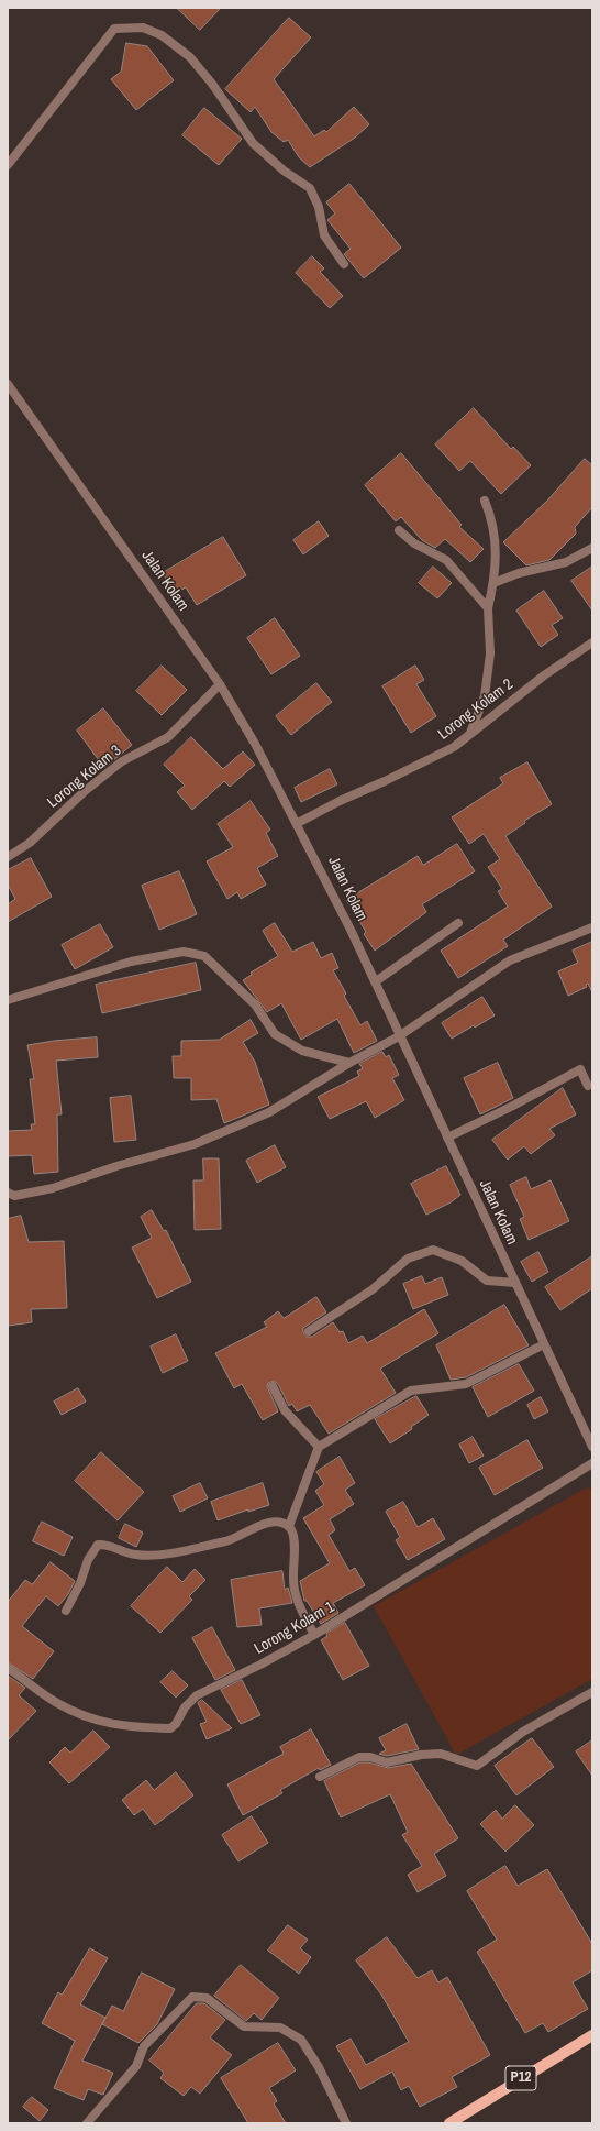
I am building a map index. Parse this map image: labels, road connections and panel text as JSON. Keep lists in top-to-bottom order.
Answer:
{
  "streets": {
    "main road": ["P12"],
    "street": [
      "Jalan Kolam",
      "Lorong Kolam 2",
      "Lorong Kolam 3",
      "Lorong Kolam 1"
    ]
  },
  "crossings": [
    ["Jalan Kolam", "Lorong Kolam 2"],
    ["Jalan Kolam", "Lorong Kolam 3"]
  ]
}
